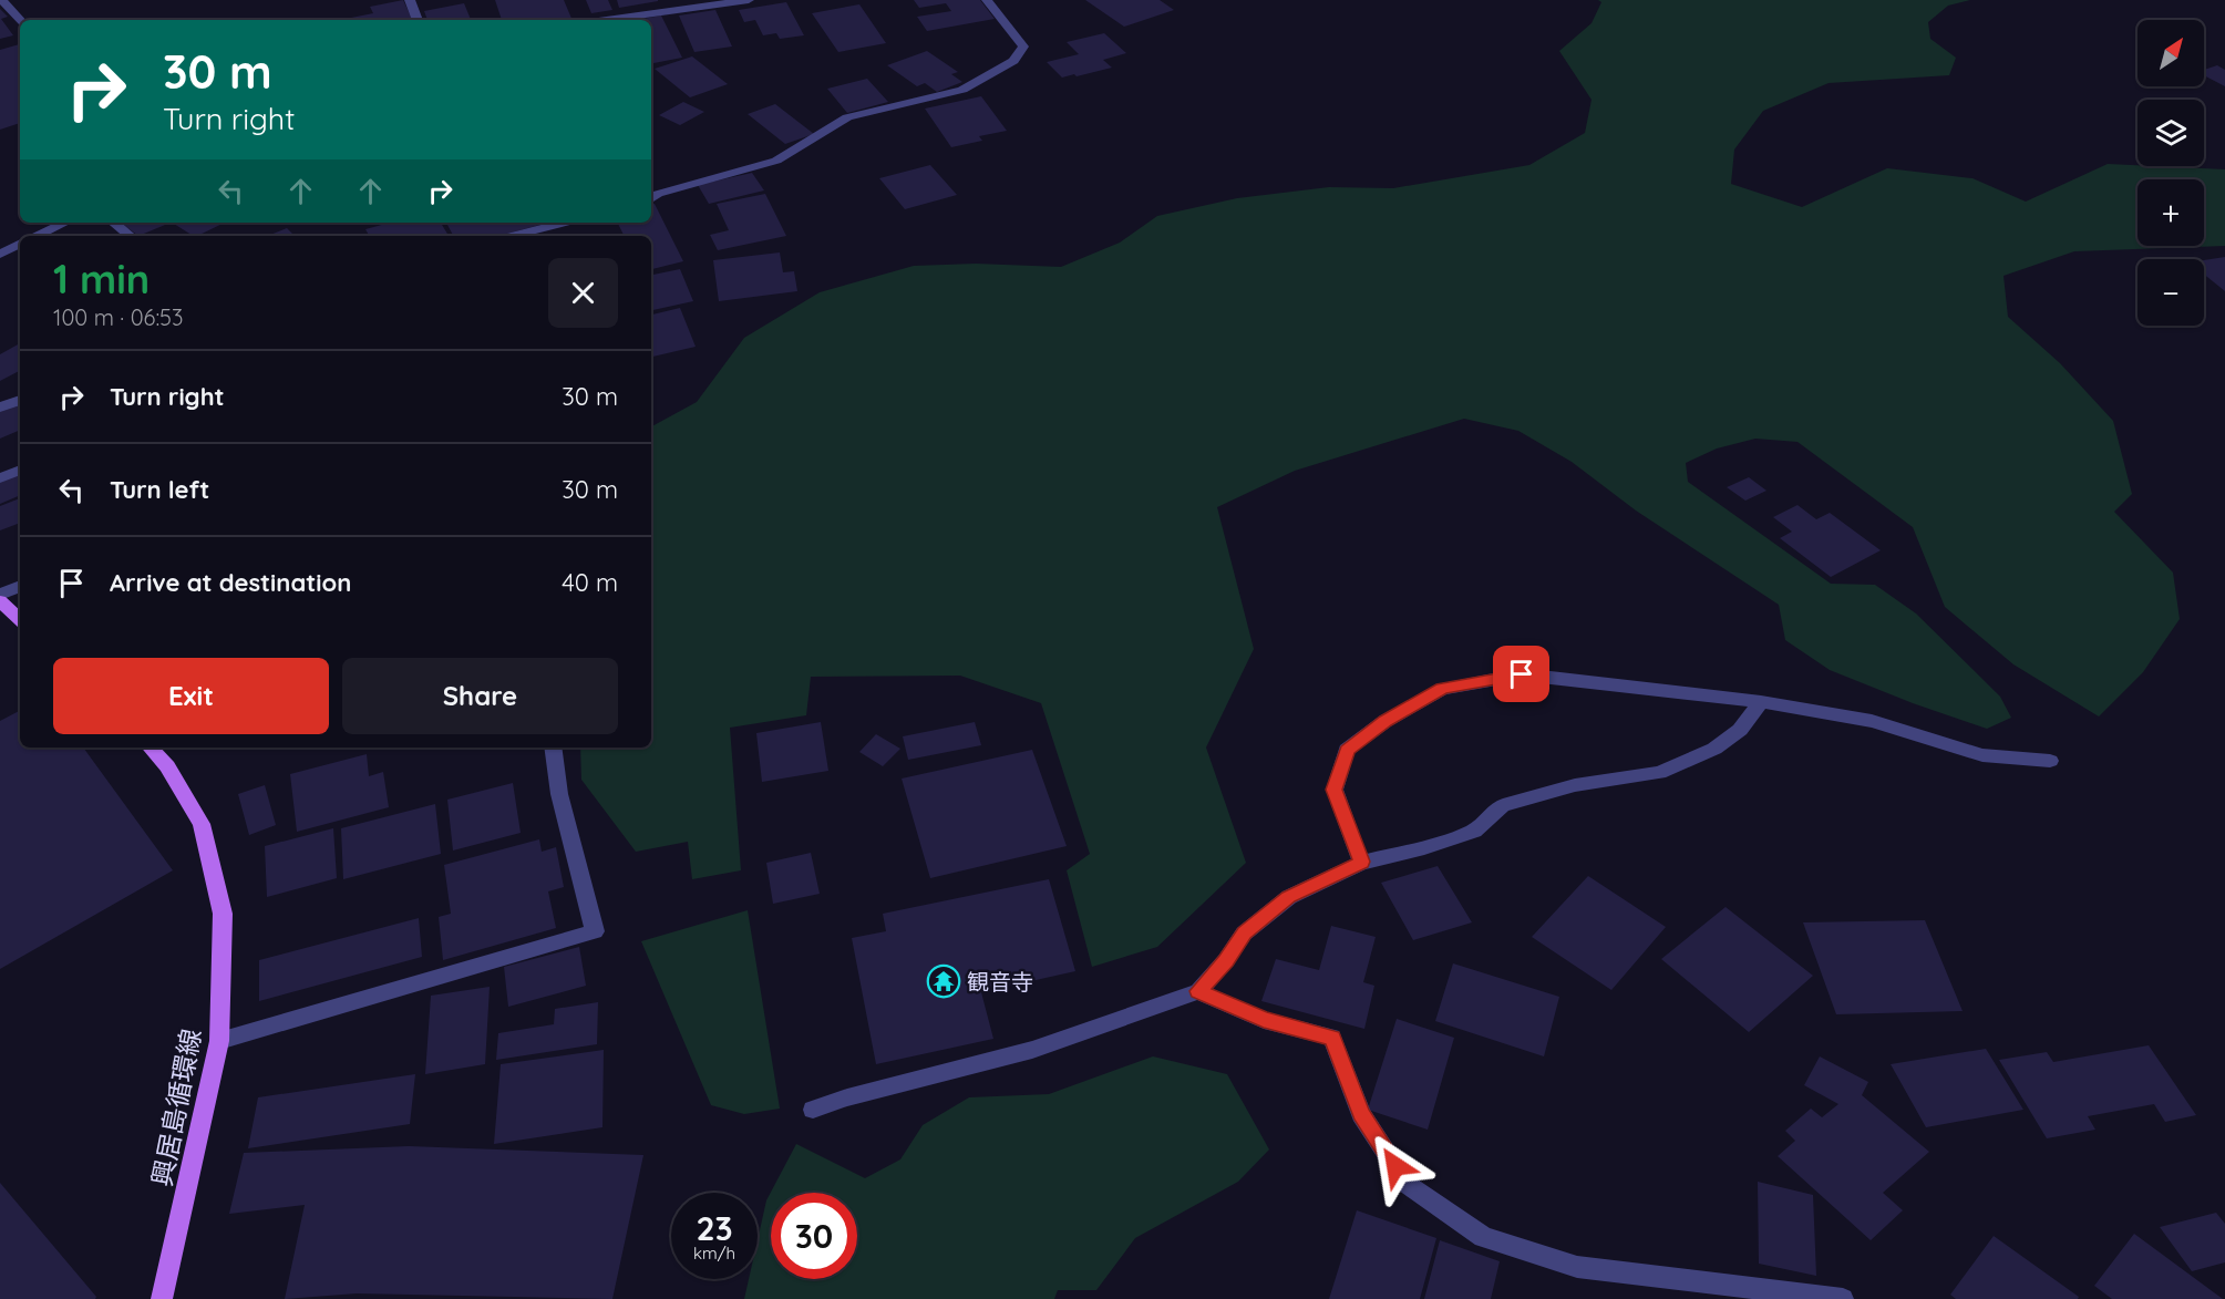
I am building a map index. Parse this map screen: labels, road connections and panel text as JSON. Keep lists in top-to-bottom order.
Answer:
{
  "streets": {
    "main road": ["興居島循環線"]
  },
  "places": {
    "temple": ["観音寺"]
  },
  "north": "top right",
  "page": {
    "map_buttons": ["+", "−"],
    "turn": ["30 m", "Turn right"],
    "heading": ["1 min", "100 m · 06:53"],
    "list": [
      {
        "name": "Turn right",
        "value": "30 m"
      },
      {
        "name": "Turn left",
        "value": "30 m"
      },
      {
        "name": "Arrive at destination",
        "value": "40 m"
      }
    ],
    "buttons": ["Exit", "Share"],
    "speed": "23 km/h",
    "limit": "30"
  }
}
